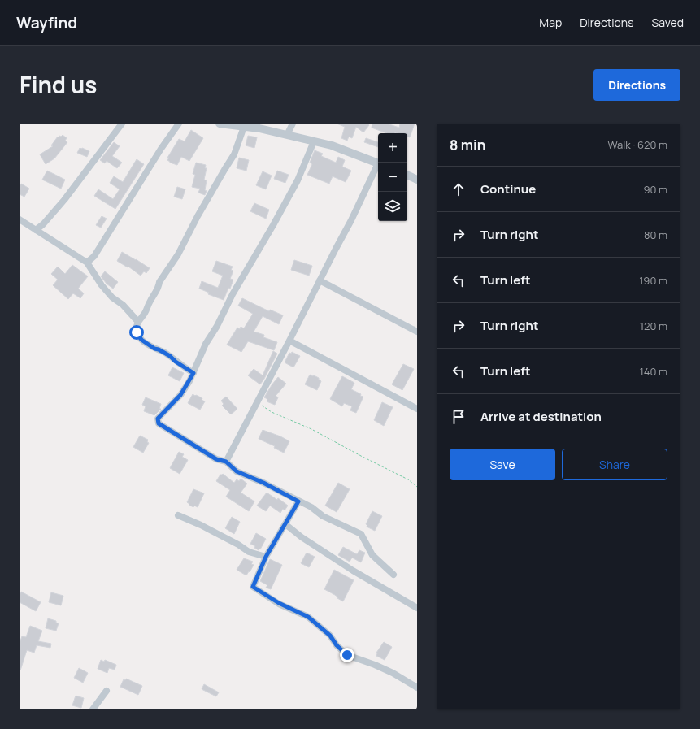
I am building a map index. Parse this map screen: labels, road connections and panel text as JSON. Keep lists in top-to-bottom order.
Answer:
{
  "page": {
    "header": "Wayfind",
    "nav": ["Map", "Directions", "Saved"],
    "title": "Find us",
    "buttons": [
      "Directions",
      ["Save", "Share"]
    ],
    "heading": ["8 min", "Walk · 620 m"],
    "map_buttons": ["+", "−"],
    "list": [
      ["Continue", "90 m"],
      ["Turn right", "80 m"],
      ["Turn left", "190 m"],
      ["Turn right", "120 m"],
      ["Turn left", "140 m"],
      "Arrive at destination"
    ]
  }
}
